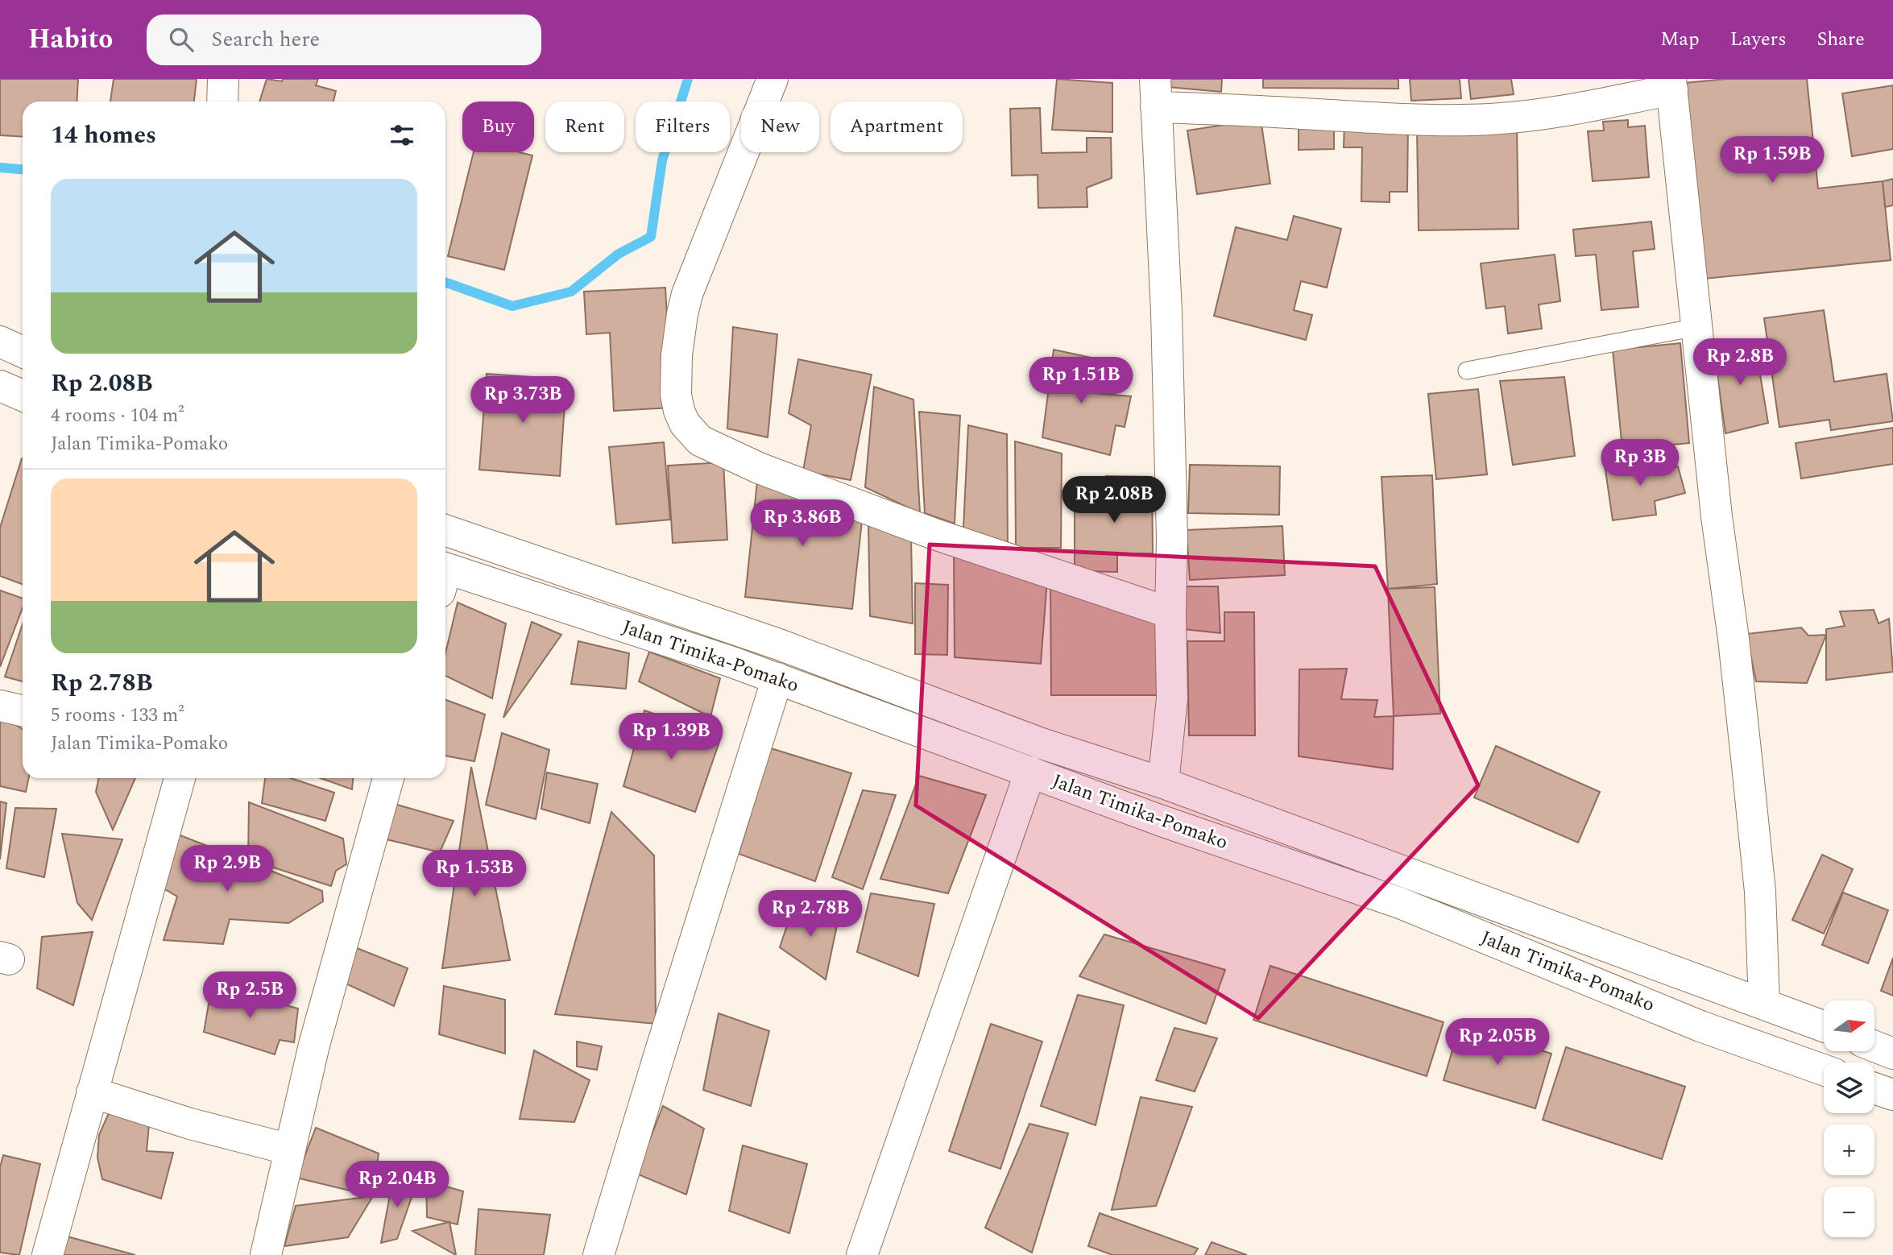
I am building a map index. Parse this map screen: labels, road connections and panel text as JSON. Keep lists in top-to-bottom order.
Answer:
{
  "streets": {
    "main road": ["Jalan Timika-Pomako"]
  },
  "north": "right",
  "page": {
    "header": "Habito",
    "search": "Search here",
    "nav": ["Map", "Layers", "Share"],
    "chip": [
      "Buy",
      "Rent",
      "Filters",
      "New",
      "Apartment"
    ],
    "heading": "14 homes",
    "price": [
      "Rp 1.59B",
      "Rp 2.8B",
      "Rp 1.51B",
      "Rp 3.73B",
      "Rp 3B",
      "Rp 2.08B",
      "Rp 3.86B",
      "Rp 1.39B",
      "Rp 2.9B",
      "Rp 1.53B",
      "Rp 2.78B",
      "Rp 2.5B",
      "Rp 2.05B",
      "Rp 2.04B"
    ],
    "list": [
      {
        "name": "Rp 2.08B",
        "note": "4 rooms · 104 m² · Jalan Timika-Pomako"
      },
      {
        "name": "Rp 2.78B",
        "note": "5 rooms · 133 m² · Jalan Timika-Pomako"
      }
    ],
    "map_buttons": ["+", "−"]
  }
}
